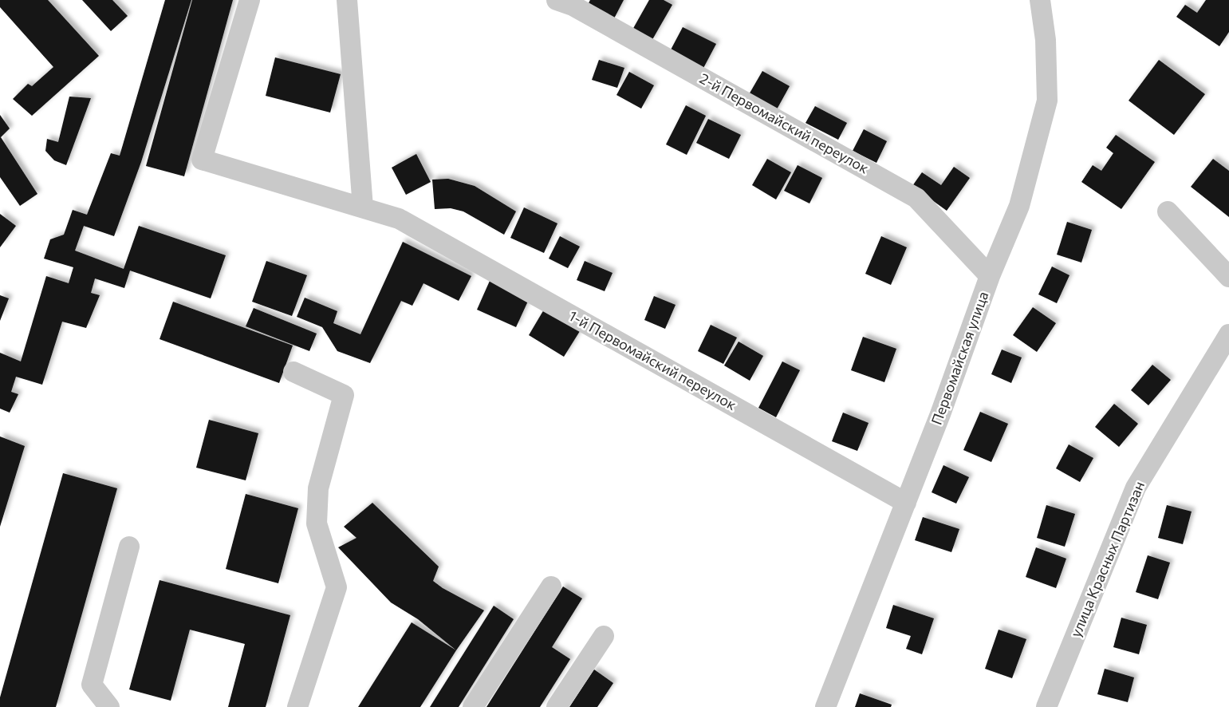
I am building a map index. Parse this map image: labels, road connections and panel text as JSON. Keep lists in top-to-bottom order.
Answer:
{
  "streets": {
    "street": [
      "2-й Первомайский переулок",
      "Первомайская улица",
      "1-й Первомайский переулок",
      "улица Красных Партизан"
    ]
  },
  "crossings": [
    ["2-й Первомайский переулок", "Первомайская улица"],
    ["Первомайская улица", "1-й Первомайский переулок"]
  ]
}
